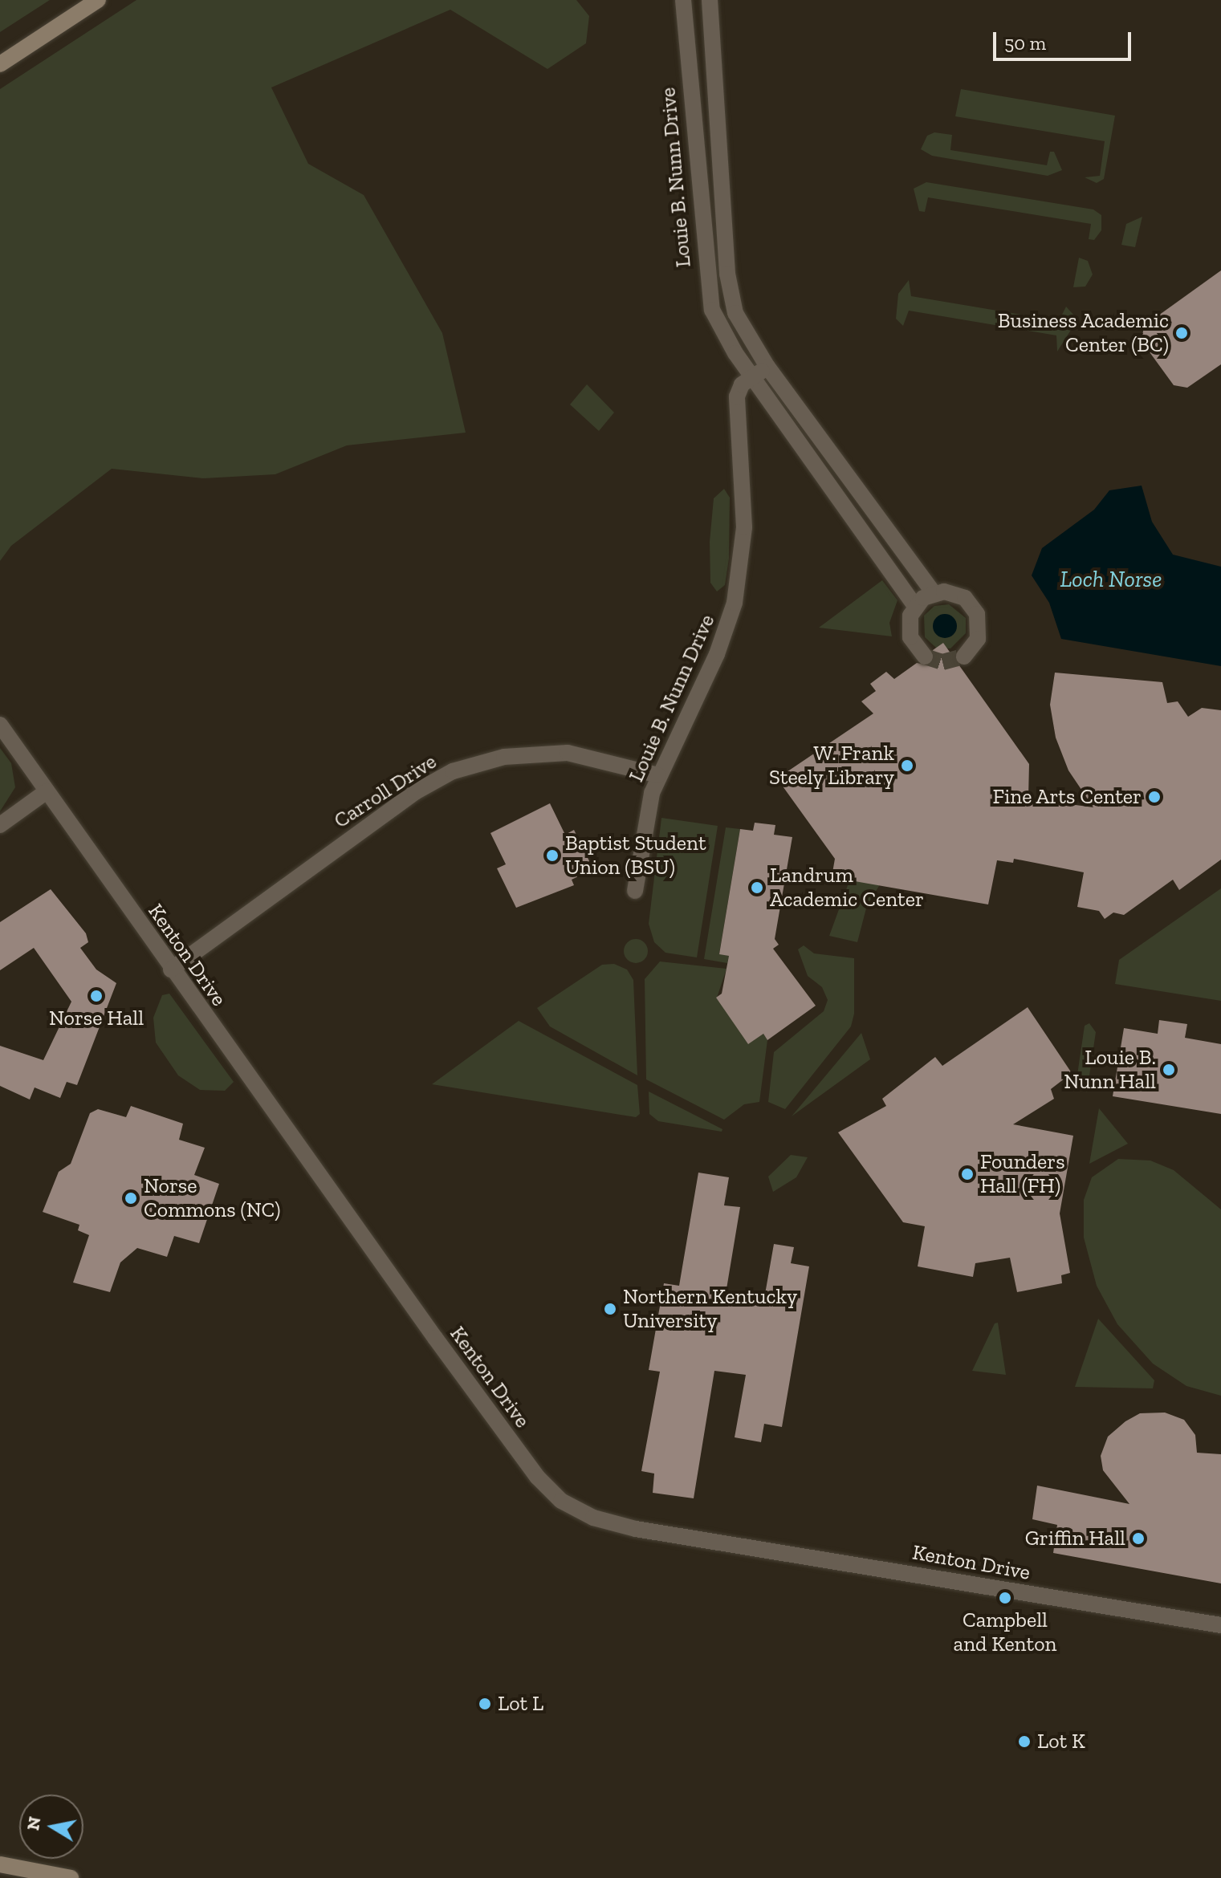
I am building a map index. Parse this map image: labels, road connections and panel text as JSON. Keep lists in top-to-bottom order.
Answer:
{
  "streets": {
    "street": ["Louie B. Nunn Drive", "Carroll Drive", "Kenton Drive"]
  },
  "crossings": [
    ["Louie B. Nunn Drive", "Carroll Drive"],
    ["Carroll Drive", "Kenton Drive"]
  ],
  "water": ["Loch Norse"],
  "places": [
    "Business Academic Center (BC)",
    "W. Frank Steely Library",
    "Fine Arts Center",
    "Baptist Student Union (BSU)",
    "Landrum Academic Center",
    "Norse Hall",
    "Louie B. Nunn Hall",
    "Founders Hall (FH)",
    "Norse Commons (NC)",
    "Northern Kentucky University",
    "Griffin Hall",
    "Campbell and Kenton",
    "Lot L",
    "Lot K"
  ],
  "scale_bar": "50 m",
  "north": "left"
}
